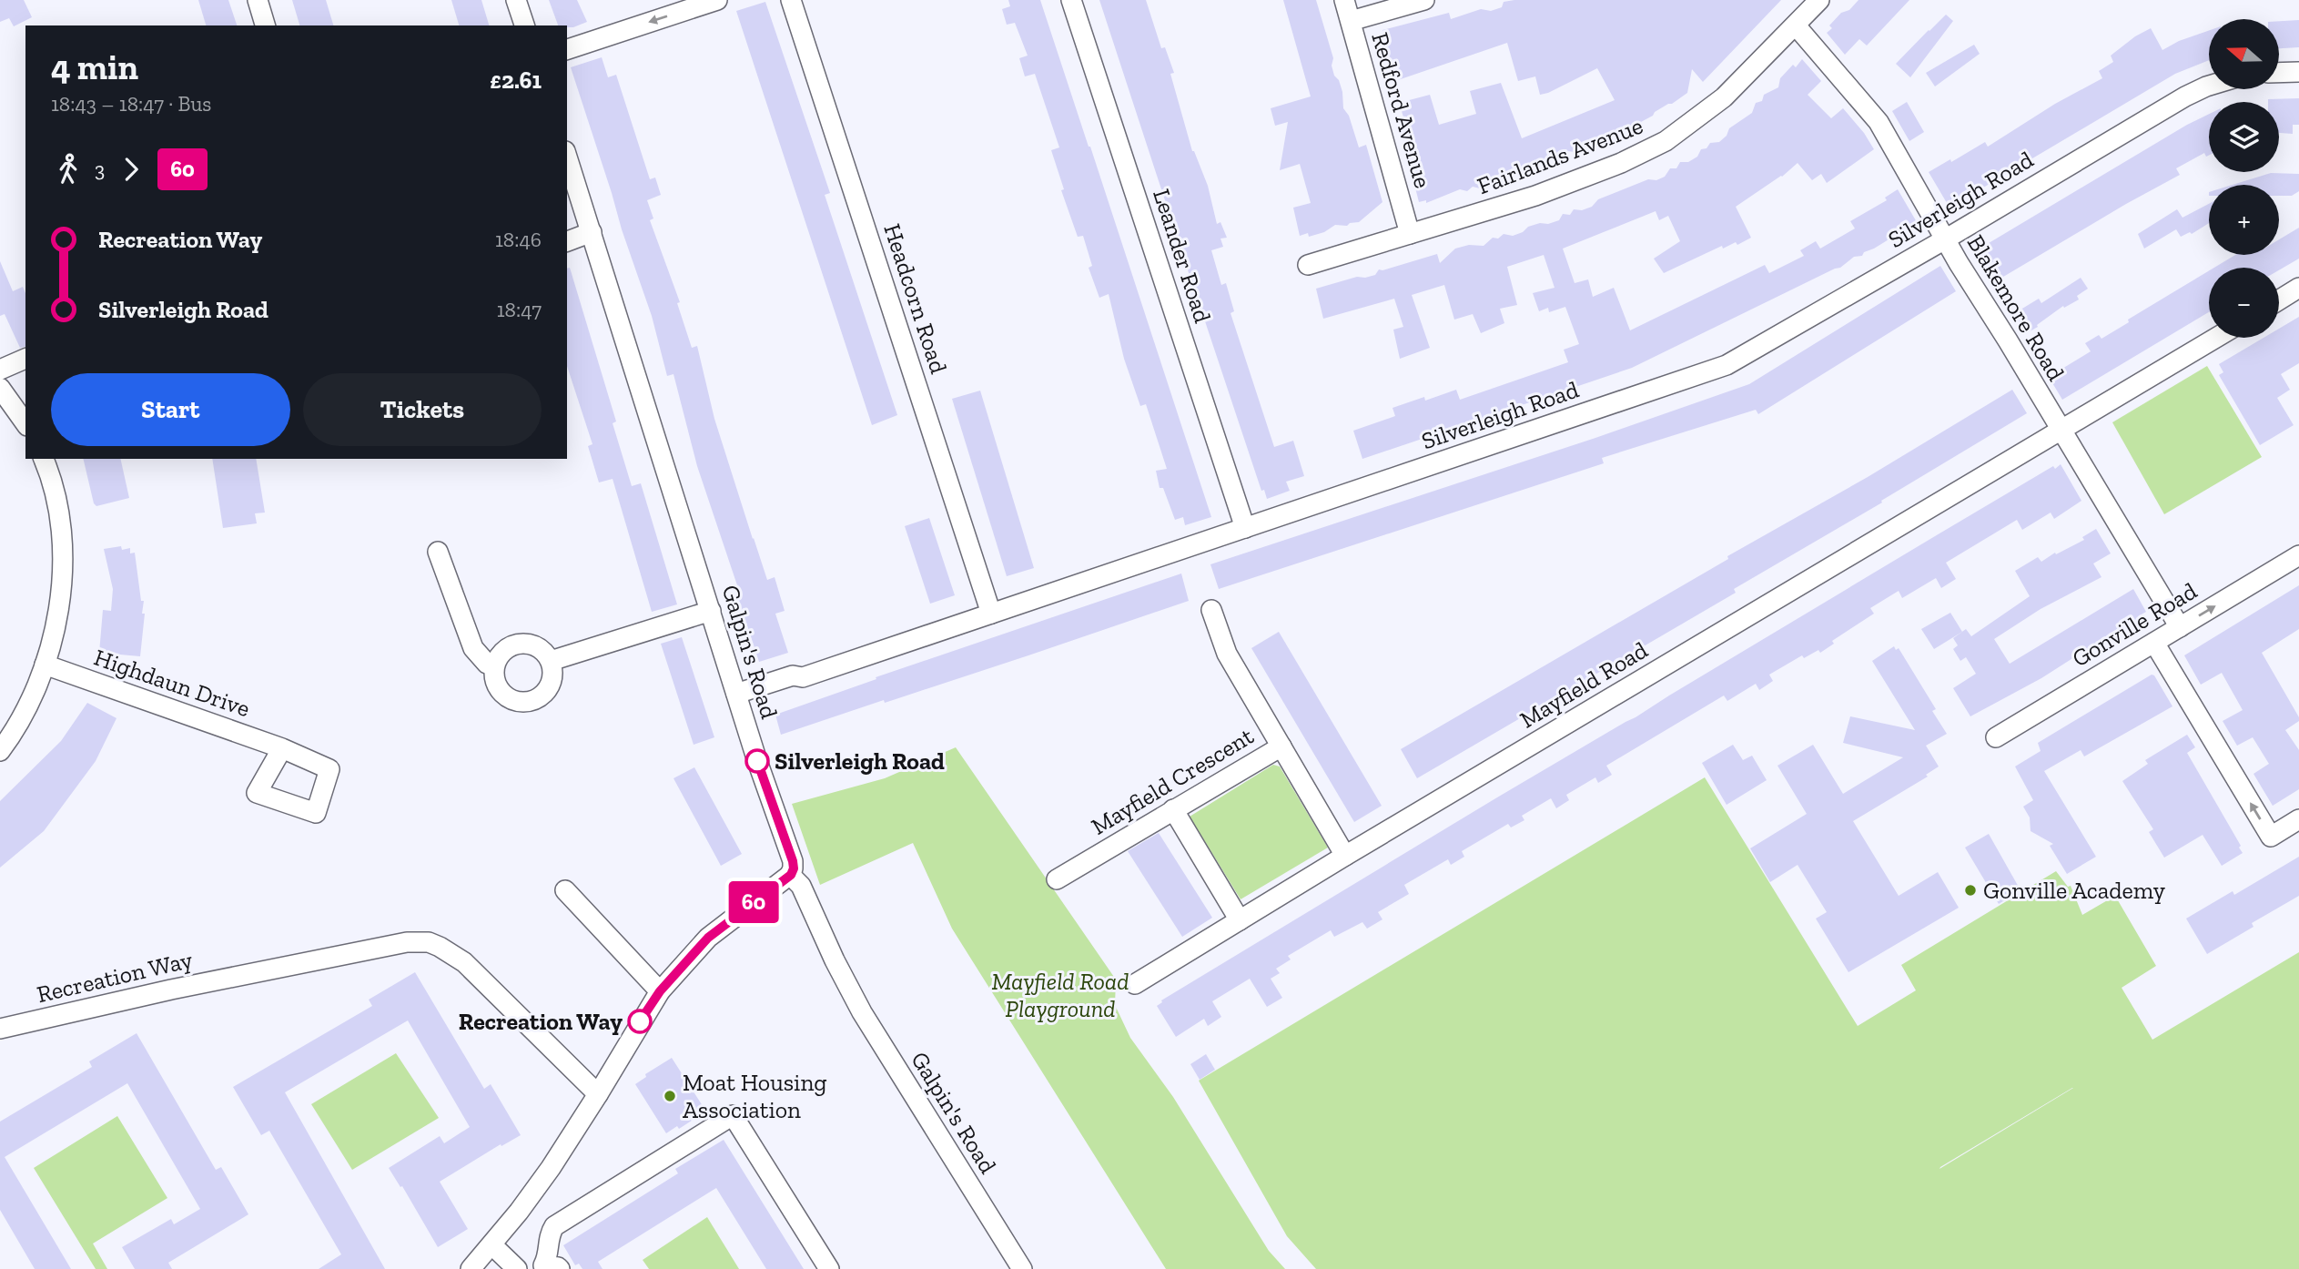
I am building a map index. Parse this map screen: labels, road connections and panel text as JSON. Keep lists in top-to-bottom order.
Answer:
{
  "streets": {
    "street": [
      "Redford Avenue",
      "Fairlands Avenue",
      "Silverleigh Road",
      "Leander Road",
      "Headcorn Road",
      "Blakemore Road",
      "Gonville Road",
      "Galpin's Road",
      "Highdaun Drive",
      "Mayfield Road",
      "Mayfield Crescent",
      "Recreation Way"
    ]
  },
  "crossings": [
    ["Redford Avenue", "Fairlands Avenue"],
    ["Fairlands Avenue", "Blakemore Road"],
    ["Silverleigh Road", "Leander Road"],
    ["Silverleigh Road", "Headcorn Road"],
    ["Silverleigh Road", "Blakemore Road"],
    ["Silverleigh Road", "Galpin's Road"],
    ["Blakemore Road", "Gonville Road"],
    ["Blakemore Road", "Mayfield Road"]
  ],
  "one_way": ["Gonville Road"],
  "parks": ["Mayfield Road Playground"],
  "places": [
    "Silverleigh Road",
    "Gonville Academy",
    "Recreation Way",
    "Moat Housing Association"
  ],
  "lines": ["bus line 60"],
  "north": "left",
  "page": {
    "on_map": "60",
    "map_buttons": ["+", "−"],
    "heading": ["4 min", "18:43 – 18:47 · Bus", "£2.61"],
    "legs": ["3", "60"],
    "list": [
      {
        "name": "Recreation Way",
        "value": "18:46"
      },
      {
        "name": "Silverleigh Road",
        "value": "18:47"
      }
    ],
    "buttons": ["Start", "Tickets"]
  }
}
